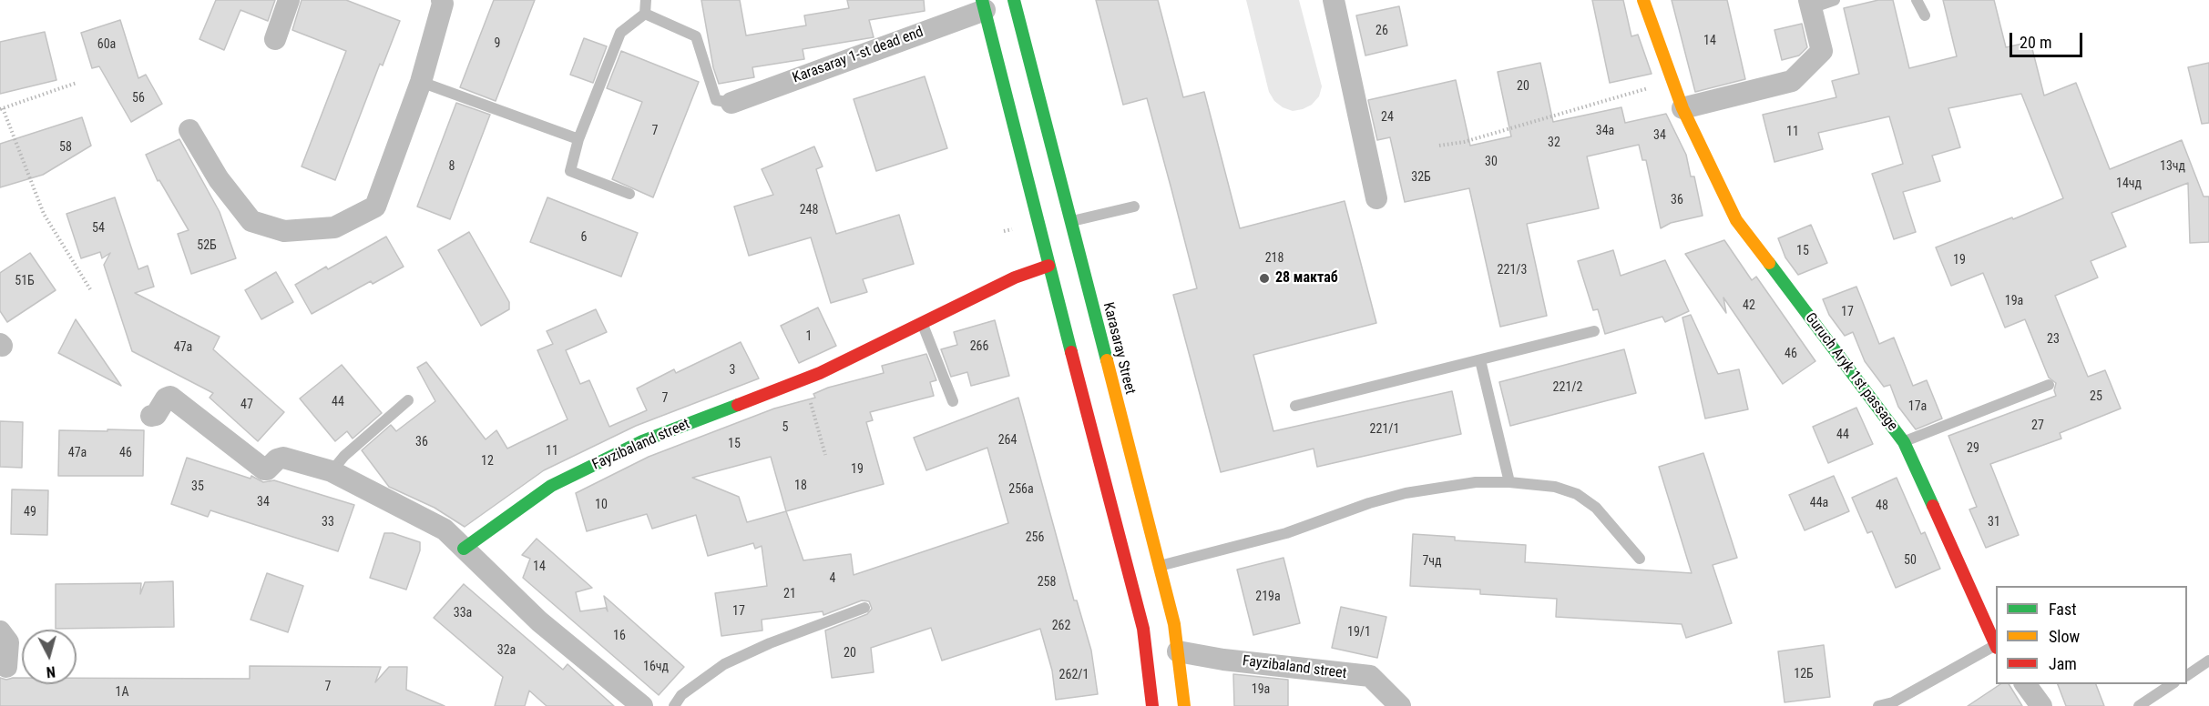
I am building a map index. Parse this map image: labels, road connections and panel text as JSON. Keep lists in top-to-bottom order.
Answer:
{
  "streets": {
    "main road": ["Karasaray Street", "Guruch Aryk 1st passage", "Fayzibaland street"],
    "street": ["Karasaray 1-st dead end"]
  },
  "crossings": [
    ["Karasaray Street", "Fayzibaland street"]
  ],
  "places": ["28 мактаб"],
  "house_numbers": [
    "26",
    "14",
    "9",
    "60a",
    "20",
    "56",
    "24",
    "7",
    "34а",
    "11",
    "34",
    "32",
    "58",
    "30",
    "8",
    "13чд",
    "32Б",
    "14чд",
    "36",
    "248",
    "54",
    "6",
    "52Б",
    "15",
    "218",
    "19",
    "221/3",
    "51Б",
    "19a",
    "42",
    "17",
    "1",
    "23",
    "266",
    "47a",
    "46",
    "3",
    "221/2",
    "25",
    "7",
    "44",
    "47",
    "17a",
    "27",
    "5",
    "221/1",
    "44",
    "264",
    "36",
    "15",
    "29",
    "11",
    "47a",
    "46",
    "12",
    "19",
    "18",
    "35",
    "256a",
    "34",
    "44a",
    "10",
    "48",
    "49",
    "33",
    "31",
    "256",
    "50",
    "7чд",
    "14",
    "4",
    "258",
    "21",
    "219a",
    "17",
    "33а",
    "262",
    "19/1",
    "16",
    "32а",
    "20",
    "16чд",
    "12Б",
    "262/1",
    "7",
    "19a",
    "1А"
  ],
  "legend": ["Fast", "Slow", "Jam"],
  "scale_bar": "20 m",
  "north": "bottom"
}
